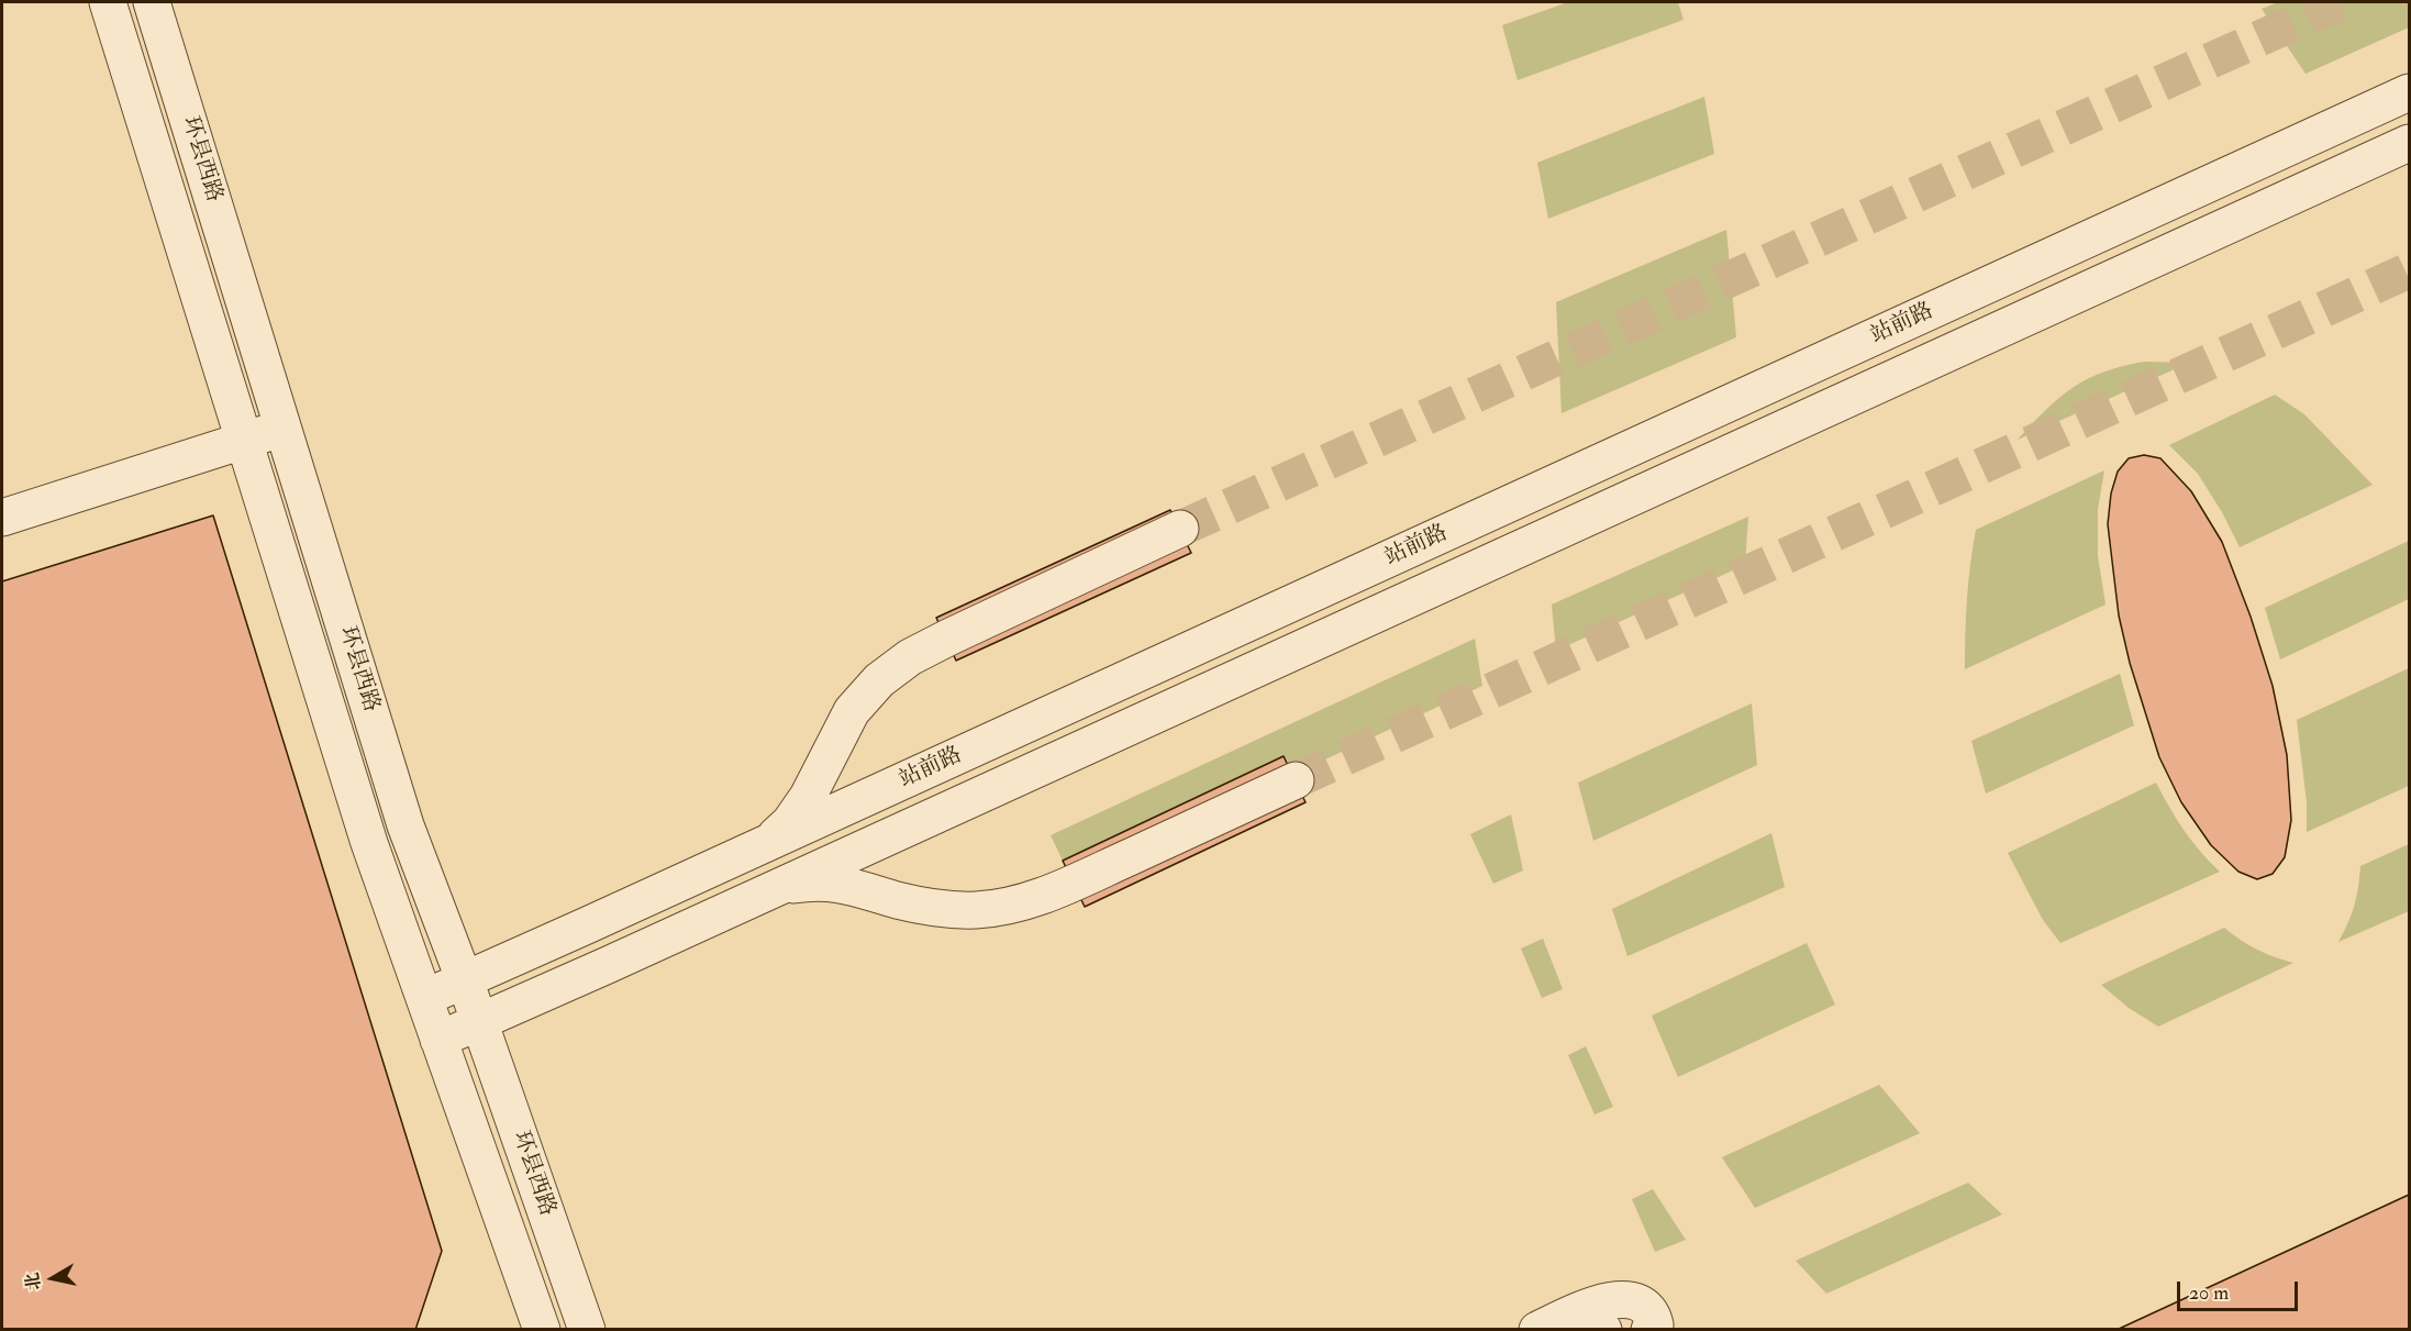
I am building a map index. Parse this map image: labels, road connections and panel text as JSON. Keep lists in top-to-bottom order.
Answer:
{
  "streets": {
    "street": ["环县西路", "站前路"]
  },
  "crossings": [
    ["环县西路", "站前路"]
  ],
  "scale_bar": "20 m",
  "north": "left"
}
